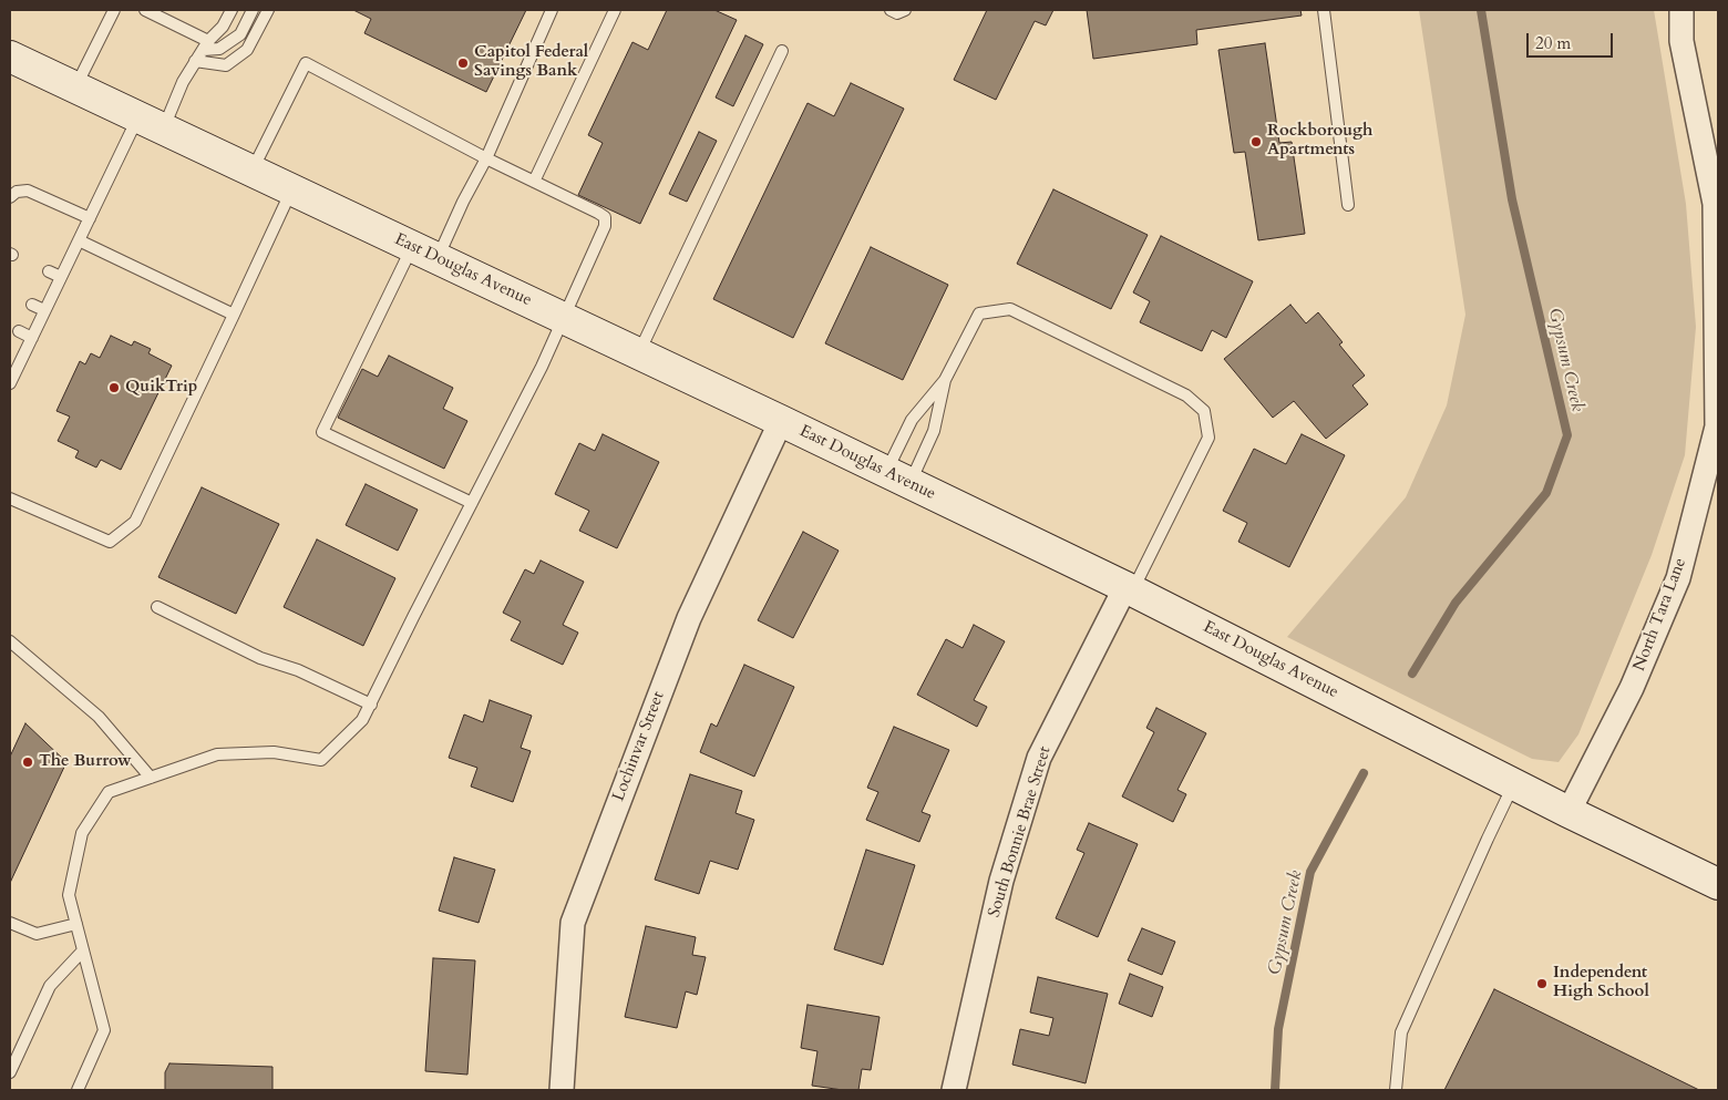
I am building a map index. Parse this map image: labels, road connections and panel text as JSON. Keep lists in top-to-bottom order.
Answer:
{
  "streets": {
    "street": [
      "East Douglas Avenue",
      "North Tara Lane",
      "Lochinvar Street",
      "South Bonnie Brae Street"
    ]
  },
  "crossings": [
    ["East Douglas Avenue", "North Tara Lane"],
    ["East Douglas Avenue", "Lochinvar Street"],
    ["East Douglas Avenue", "South Bonnie Brae Street"]
  ],
  "water": ["Gypsum Creek"],
  "places": [
    "Capitol Federal Savings Bank",
    "Rockborough Apartments",
    "QuikTrip",
    "The Burrow",
    "Independent High School"
  ],
  "scale_bar": "20 m"
}
